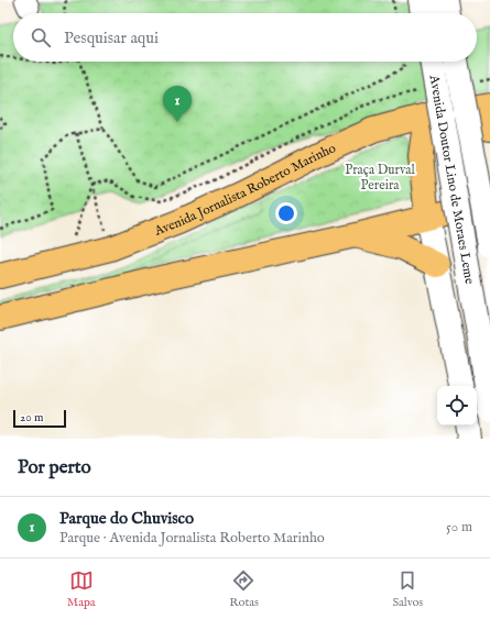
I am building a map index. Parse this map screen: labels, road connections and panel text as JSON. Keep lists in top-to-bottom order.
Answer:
{
  "streets": {
    "main road": ["Avenida Jornalista Roberto Marinho"],
    "street": ["Avenida Doutor Lino de Moraes Leme"]
  },
  "parks": ["Praça Durval Pereira"],
  "scale_bar": "20 m",
  "page": {
    "search": "Pesquisar aqui",
    "pins": "1",
    "scale": "20 m",
    "heading": "Por perto",
    "list": [
      {
        "mark": "1",
        "name": "Parque do Chuvisco",
        "note": "Parque · Avenida Jornalista Roberto Marinho",
        "value": "50 m"
      }
    ],
    "nav": ["Mapa", "Rotas", "Salvos"]
  }
}
